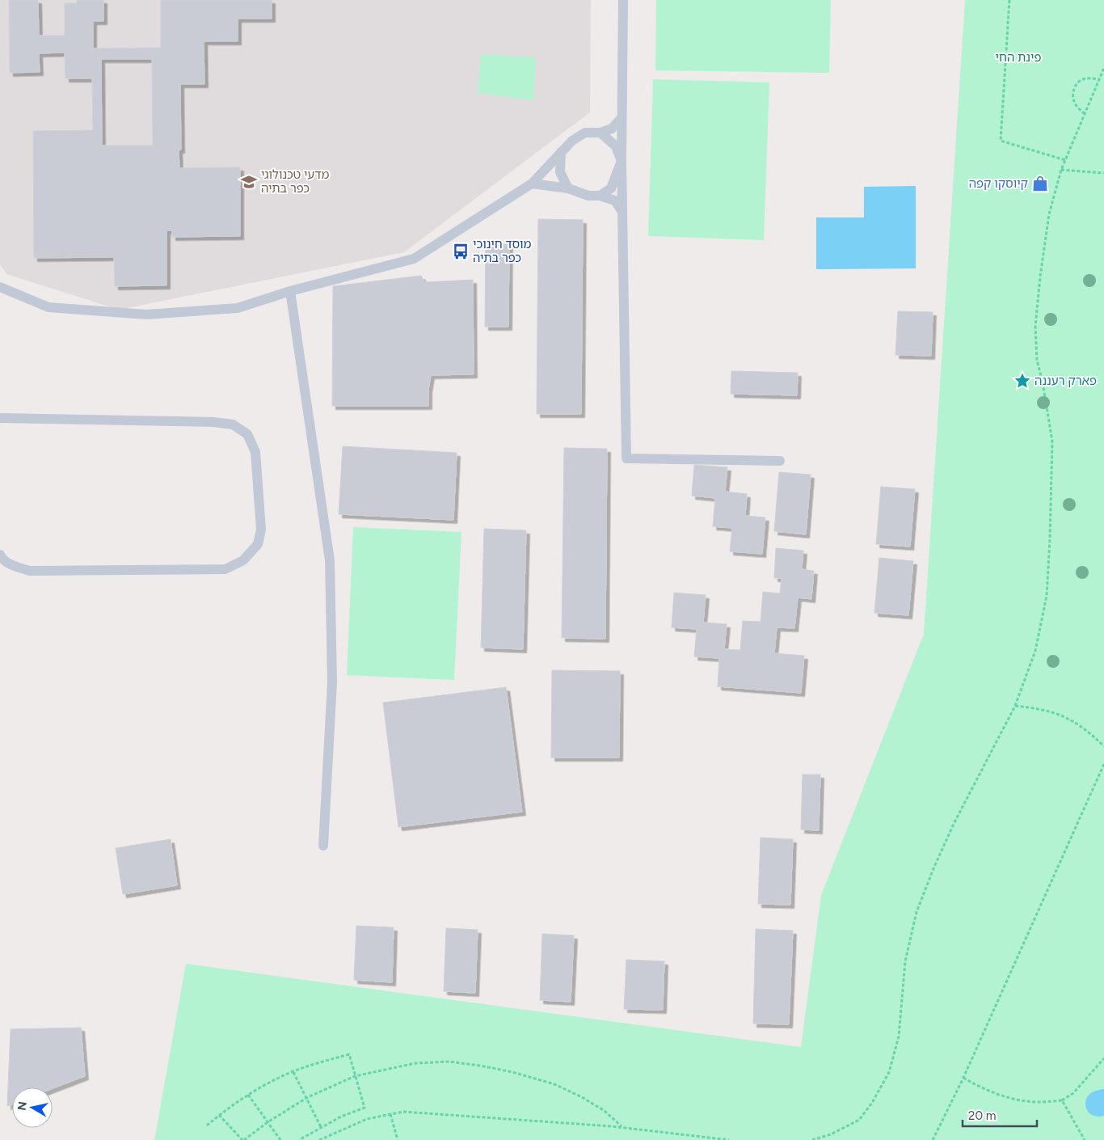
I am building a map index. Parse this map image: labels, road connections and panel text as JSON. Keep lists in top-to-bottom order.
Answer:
{
  "parks": ["פינת החי"],
  "places": {
    "school or university": ["מדעי טכנולוגי כפר בתיה"],
    "shop": ["קיוסקו קפה"],
    "bus stop": ["מוסד חינוכי כפר בתיה"],
    "place": ["פארק רעננה"]
  },
  "scale_bar": "20 m",
  "north": "left"
}
